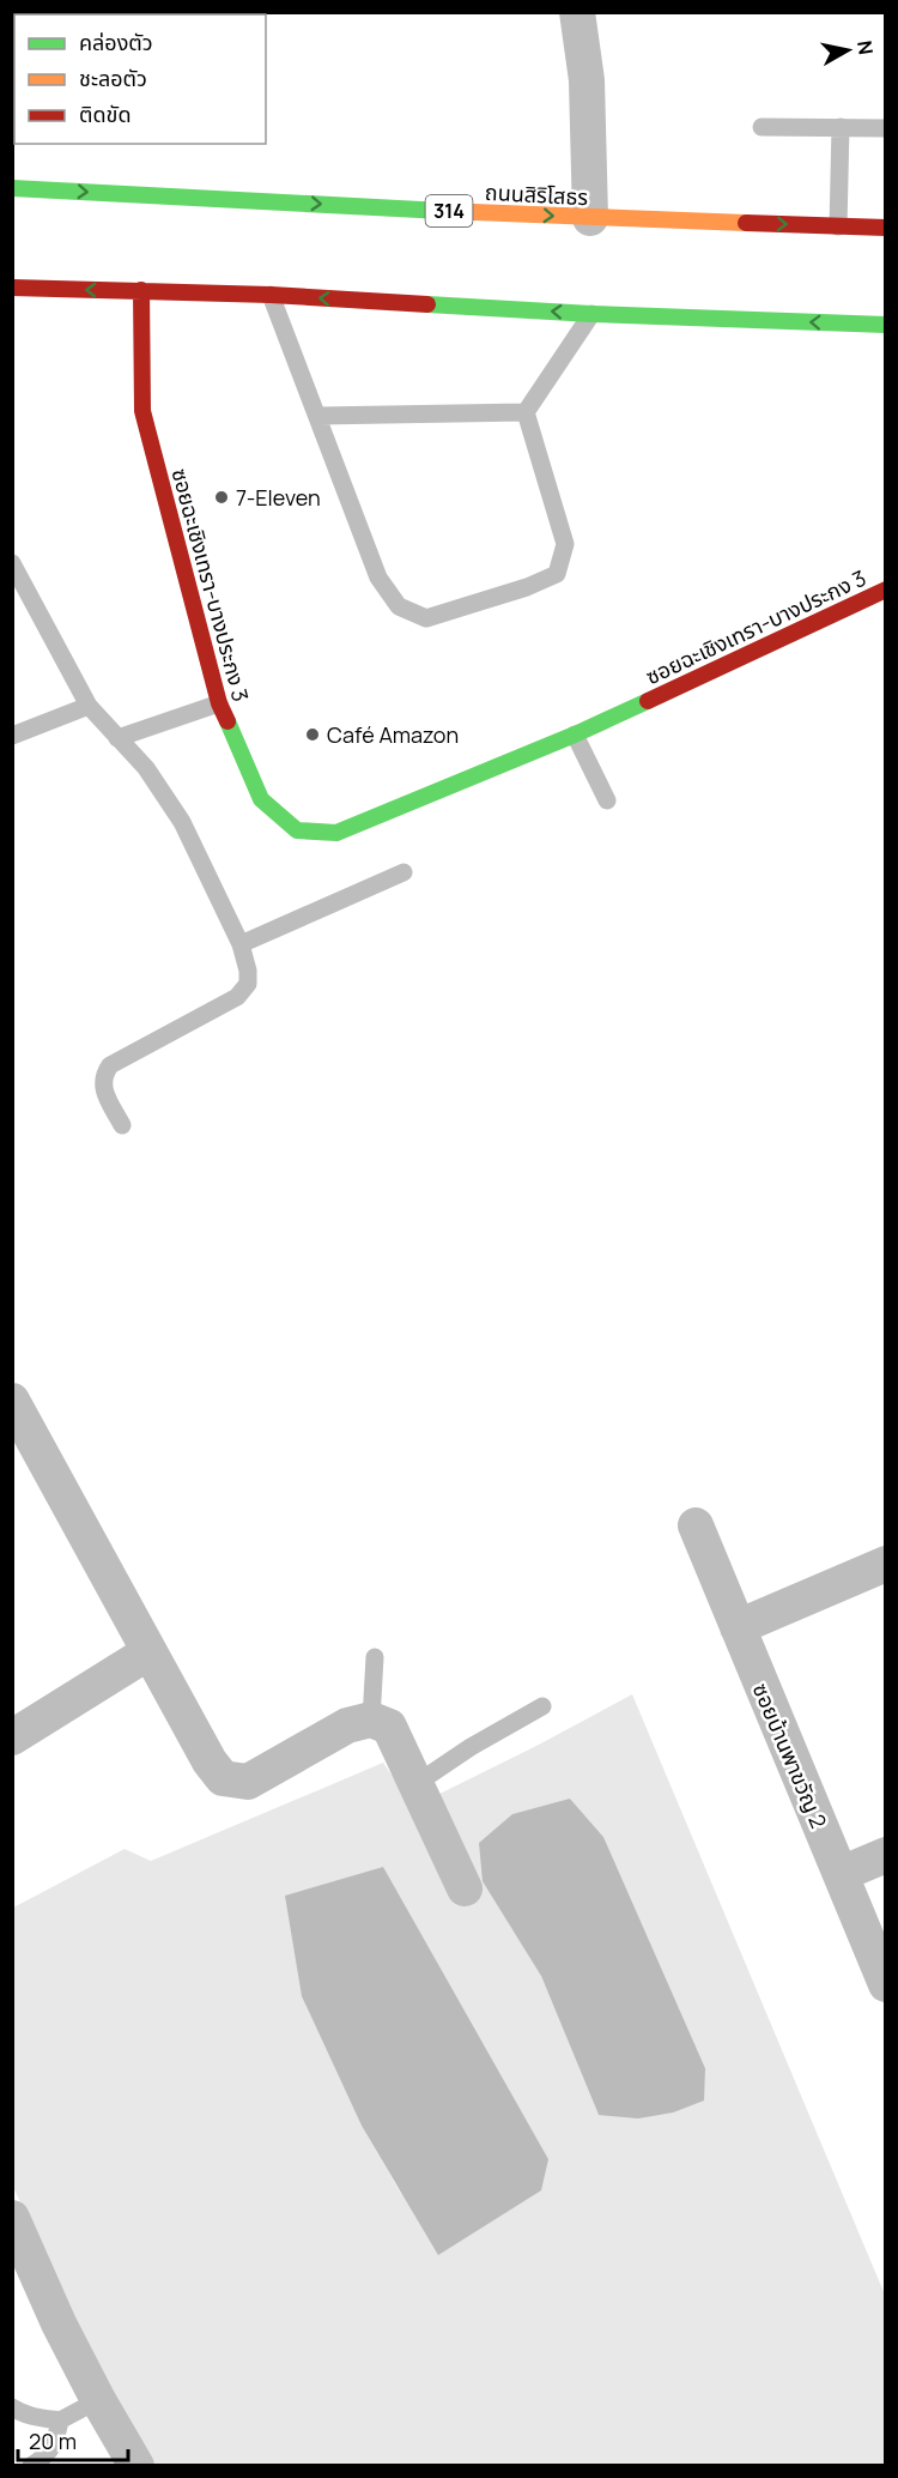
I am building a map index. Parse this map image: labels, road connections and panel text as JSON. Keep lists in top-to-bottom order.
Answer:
{
  "streets": {
    "main road": ["ถนนสิริโสธร", "314", "ซอยฉะเชิงเทรา-บางประกง 3"],
    "street": ["ซอยบ้านพาขวัญ 2"]
  },
  "places": ["7-Eleven", "Café Amazon"],
  "legend": ["คล่องตัว", "ชะลอตัว", "ติดขัด"],
  "scale_bar": "20 m",
  "north": "right"
}
